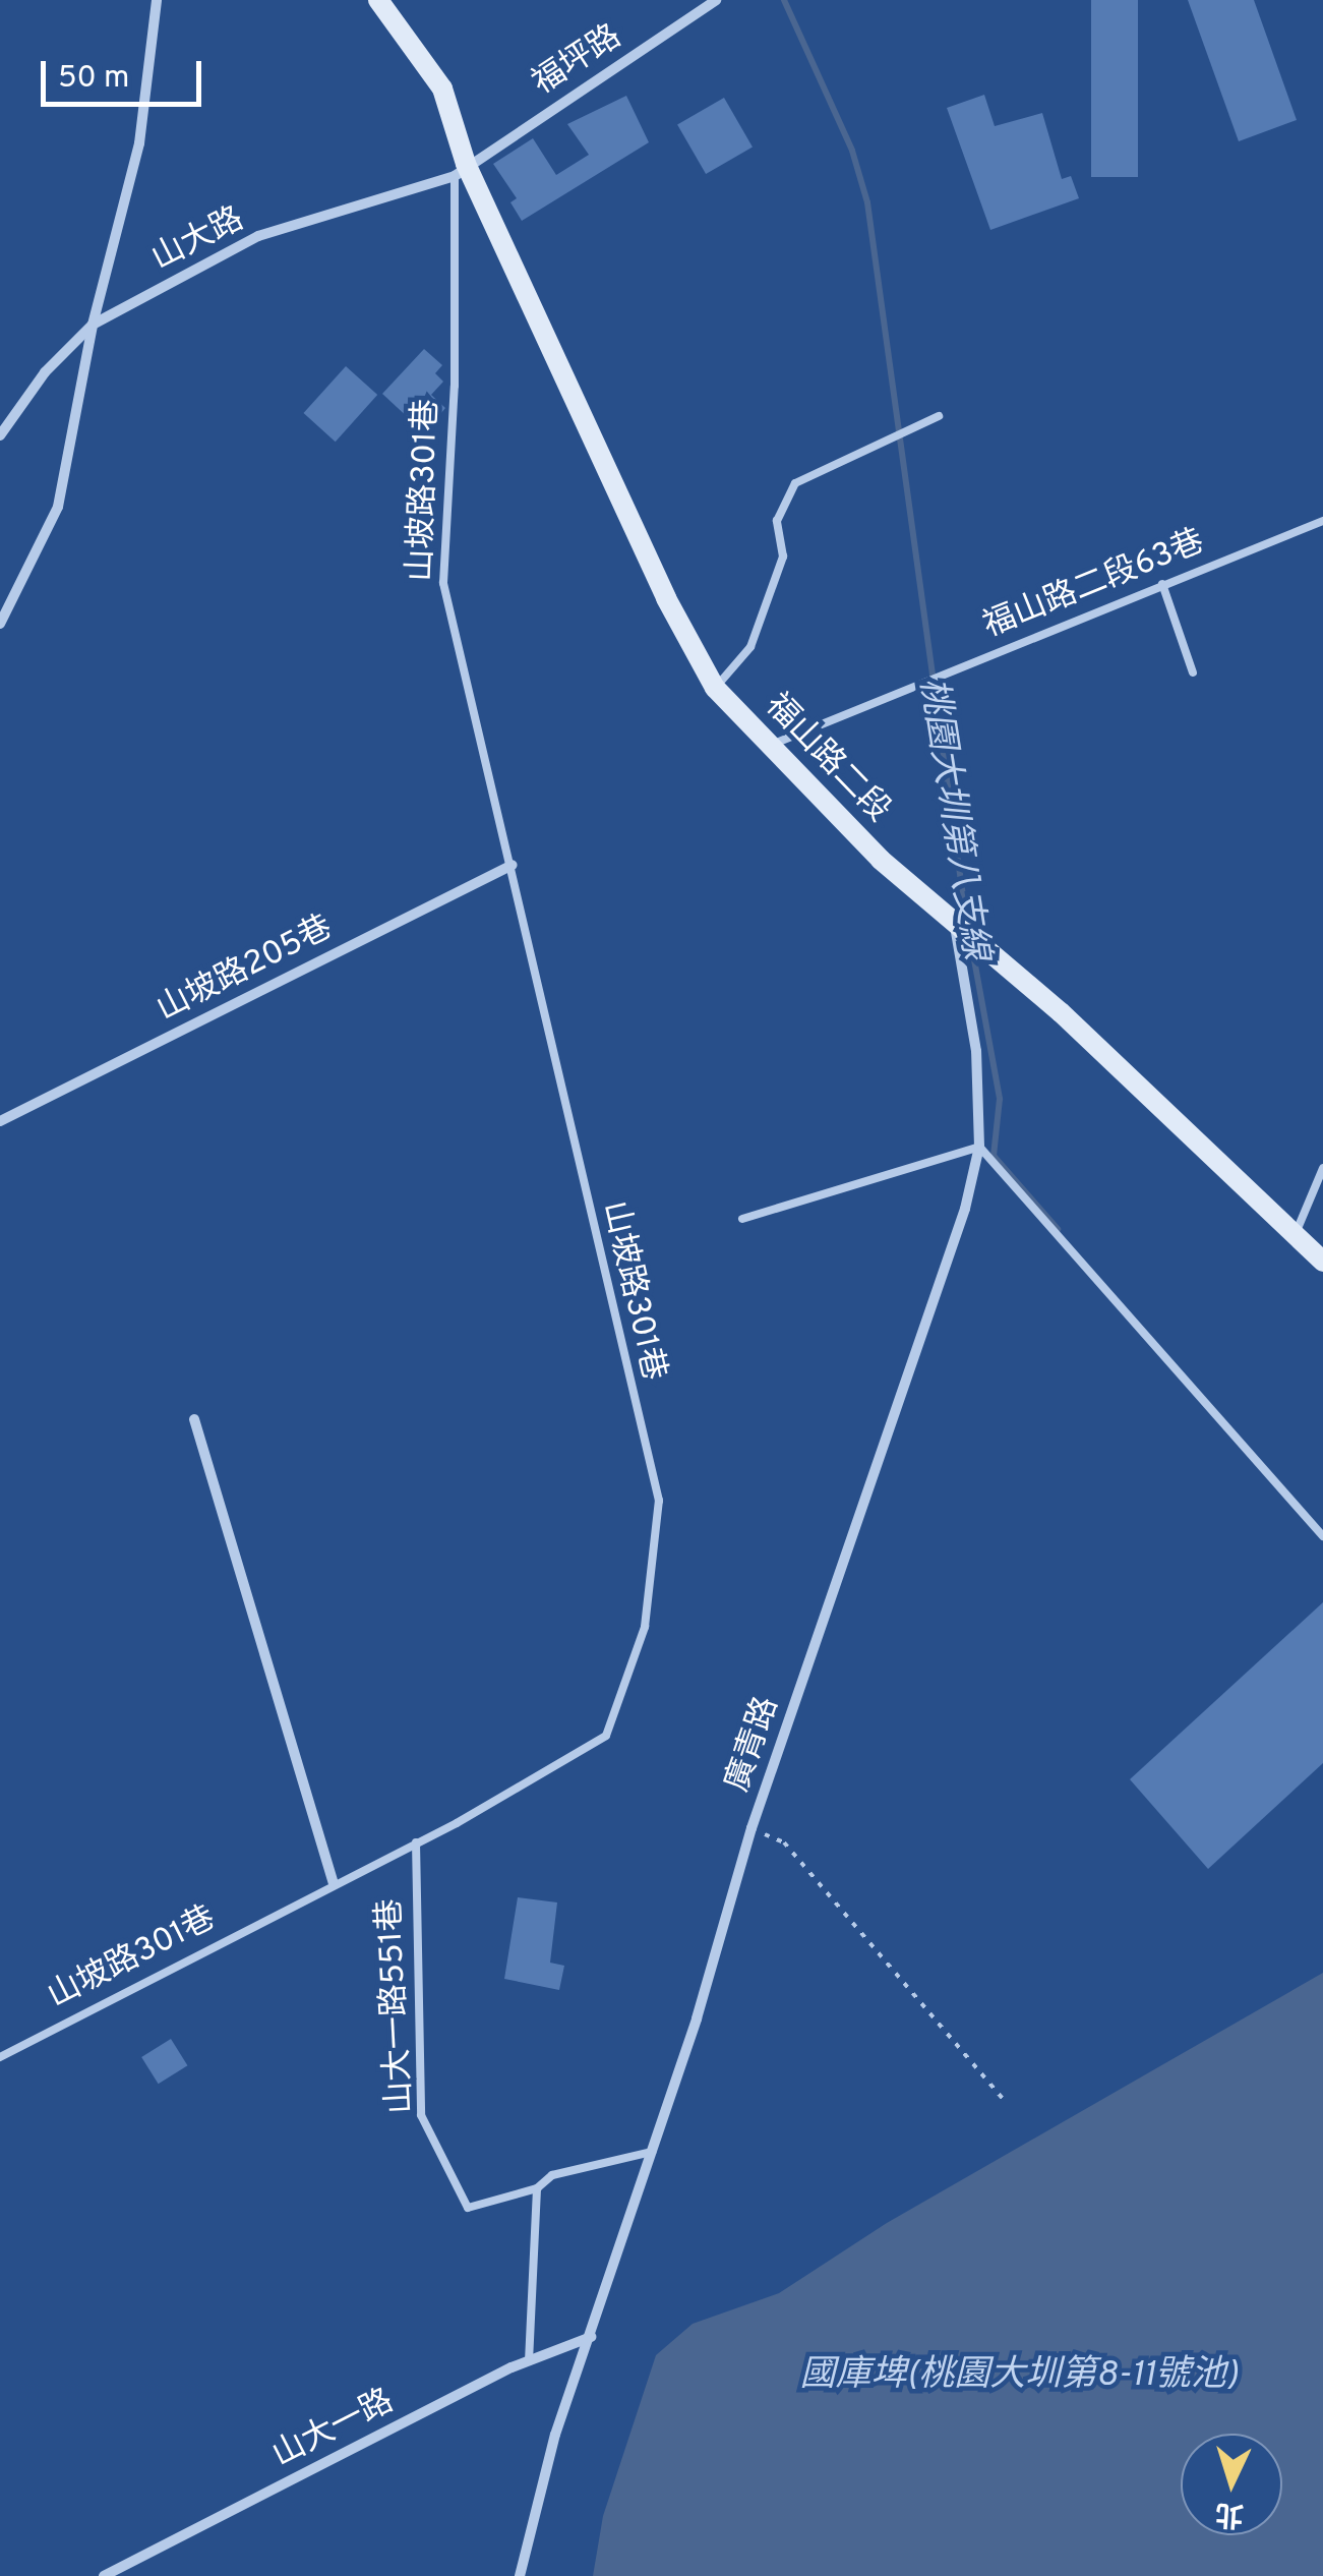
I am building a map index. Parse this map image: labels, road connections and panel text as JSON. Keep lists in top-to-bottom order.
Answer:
{
  "streets": {
    "street": [
      "福坪路",
      "山大路",
      "福山路二段",
      "山坡路205巷",
      "廣青路",
      "山大一路"
    ],
    "lane": ["山坡路301巷", "福山路二段63巷", "山大一路551巷"]
  },
  "crossings": [
    ["福坪路", "山大路"],
    ["福坪路", "山坡路301巷"],
    ["福坪路", "福山路二段"],
    ["山大路", "山坡路301巷"],
    ["山大路", "福山路二段"],
    ["山坡路301巷", "福山路二段"],
    ["山坡路301巷", "山坡路205巷"],
    ["山坡路301巷", "山大一路551巷"],
    ["福山路二段63巷", "福山路二段"],
    ["福山路二段", "廣青路"],
    ["廣青路", "山大一路551巷"],
    ["廣青路", "山大一路"]
  ],
  "water": ["桃園大圳第八支線", "國庫埤(桃園大圳第8-11號池)"],
  "scale_bar": "50 m",
  "north": "bottom"
}
